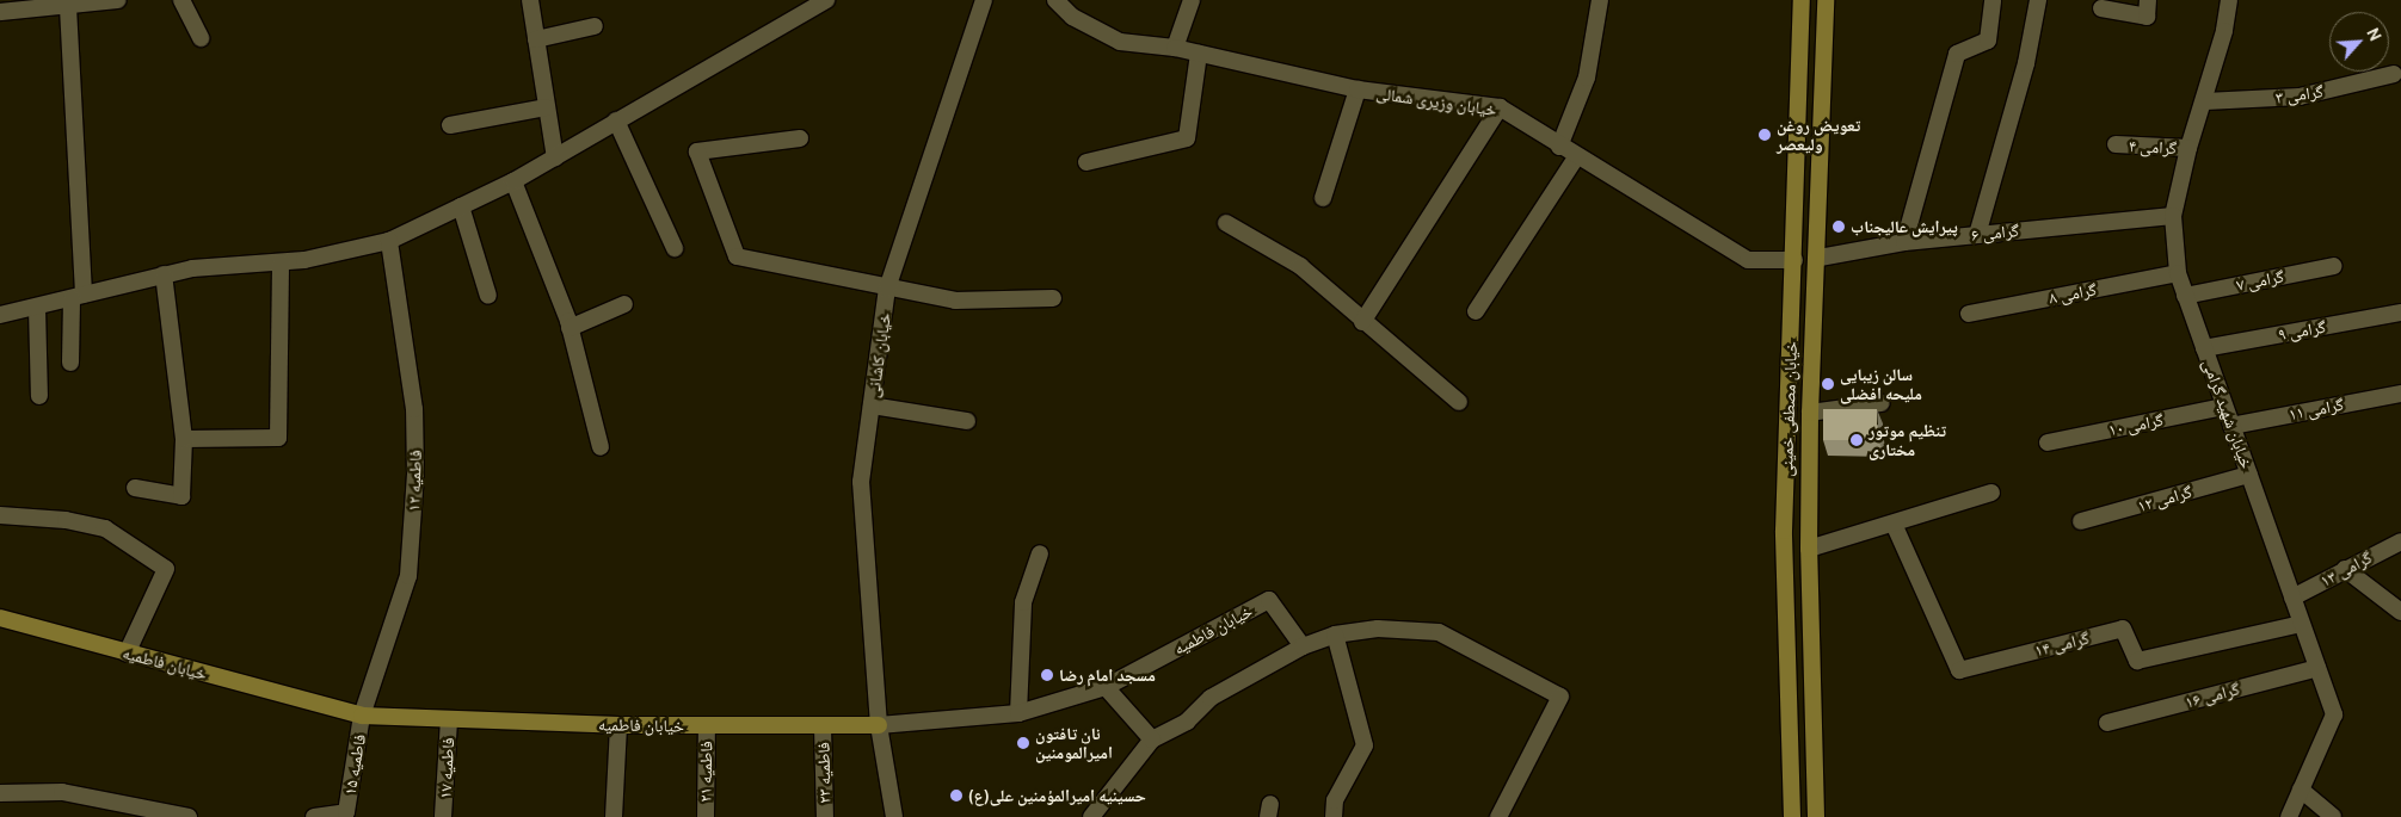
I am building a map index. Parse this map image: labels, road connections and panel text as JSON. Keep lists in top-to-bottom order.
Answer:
{
  "streets": {
    "main road": ["خیابان مصطفی خمینی", "خیابان فاطمیه"],
    "street": [
      "گرامی ۳",
      "خیابان وزیری شمالی",
      "گرامی ۴",
      "گرامی ۶",
      "گرامی ۷",
      "گرامی ۸",
      "گرامی ۹",
      "خیابان کاشانی",
      "گرامی ۱۱",
      "خیابان شهید گرامی",
      "گرامی ۱۰",
      "فاطمیه ۱۲",
      "گرامی ۱۲",
      "گرامی ۱۳",
      "گرامی ۱۴",
      "گرامی ۱۶",
      "فاطمیه ۱۵",
      "فاطمیه ۱۷",
      "فاطمیه ۲۱",
      "فاطمیه ۲۳"
    ]
  },
  "crossings": [
    ["گرامی ۳", "خیابان شهید گرامی"],
    ["خیابان وزیری شمالی", "خیابان مصطفی خمینی"],
    ["گرامی ۴", "خیابان شهید گرامی"],
    ["گرامی ۶", "خیابان مصطفی خمینی"],
    ["گرامی ۶", "خیابان شهید گرامی"],
    ["گرامی ۷", "خیابان شهید گرامی"],
    ["گرامی ۸", "خیابان شهید گرامی"],
    ["گرامی ۹", "خیابان شهید گرامی"],
    ["خیابان کاشانی", "خیابان فاطمیه"],
    ["گرامی ۱۱", "خیابان شهید گرامی"],
    ["خیابان شهید گرامی", "گرامی ۱۰"],
    ["خیابان شهید گرامی", "گرامی ۱۲"],
    ["خیابان شهید گرامی", "گرامی ۱۳"],
    ["خیابان شهید گرامی", "گرامی ۱۴"],
    ["خیابان شهید گرامی", "گرامی ۱۶"],
    ["فاطمیه ۱۲", "خیابان فاطمیه"],
    ["فاطمیه ۱۲", "فاطمیه ۱۵"],
    ["خیابان فاطمیه", "فاطمیه ۱۵"],
    ["خیابان فاطمیه", "فاطمیه ۱۷"],
    ["خیابان فاطمیه", "فاطمیه ۲۱"],
    ["خیابان فاطمیه", "فاطمیه ۲۳"]
  ],
  "places": [
    "تعویض روغن ولیعصر",
    "پیرایش عالیجناب",
    "سالن زیبایی ملیحه افضلی",
    "تنظیم موتور مختاری",
    "مسجد امام رضا",
    "نان تافتون امیرالمومنین",
    "(حسینیه امیرالمؤمنین علی(ع"
  ],
  "north": "top right"
}
